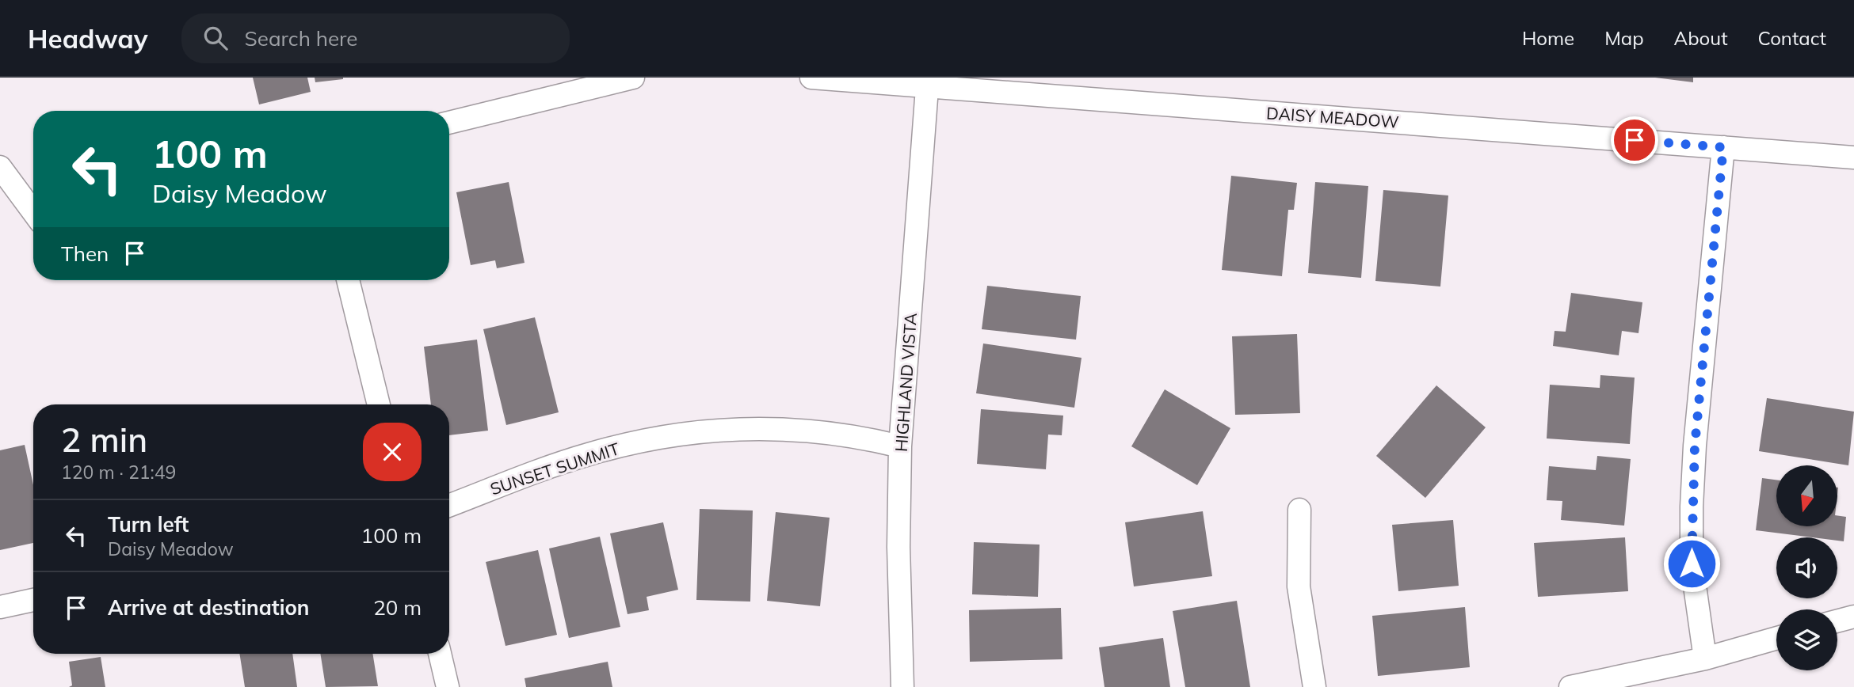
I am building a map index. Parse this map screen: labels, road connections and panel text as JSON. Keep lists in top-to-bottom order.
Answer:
{
  "streets": {
    "street": ["DAISY MEADOW", "HIGHLAND VISTA", "SUNSET SUMMIT"]
  },
  "crossings": [
    ["DAISY MEADOW", "HIGHLAND VISTA"],
    ["HIGHLAND VISTA", "SUNSET SUMMIT"]
  ],
  "north": "bottom",
  "page": {
    "header": "Headway",
    "search": "Search here",
    "nav": [
      "Home",
      "Map",
      "About",
      "Contact"
    ],
    "turn": ["100 m", "Daisy Meadow"],
    "then": "Then",
    "heading": ["2 min", "120 m · 21:49"],
    "list": [
      {
        "name": "Turn left",
        "note": "Daisy Meadow",
        "value": "100 m"
      },
      {
        "name": "Arrive at destination",
        "value": "20 m"
      }
    ]
  }
}
